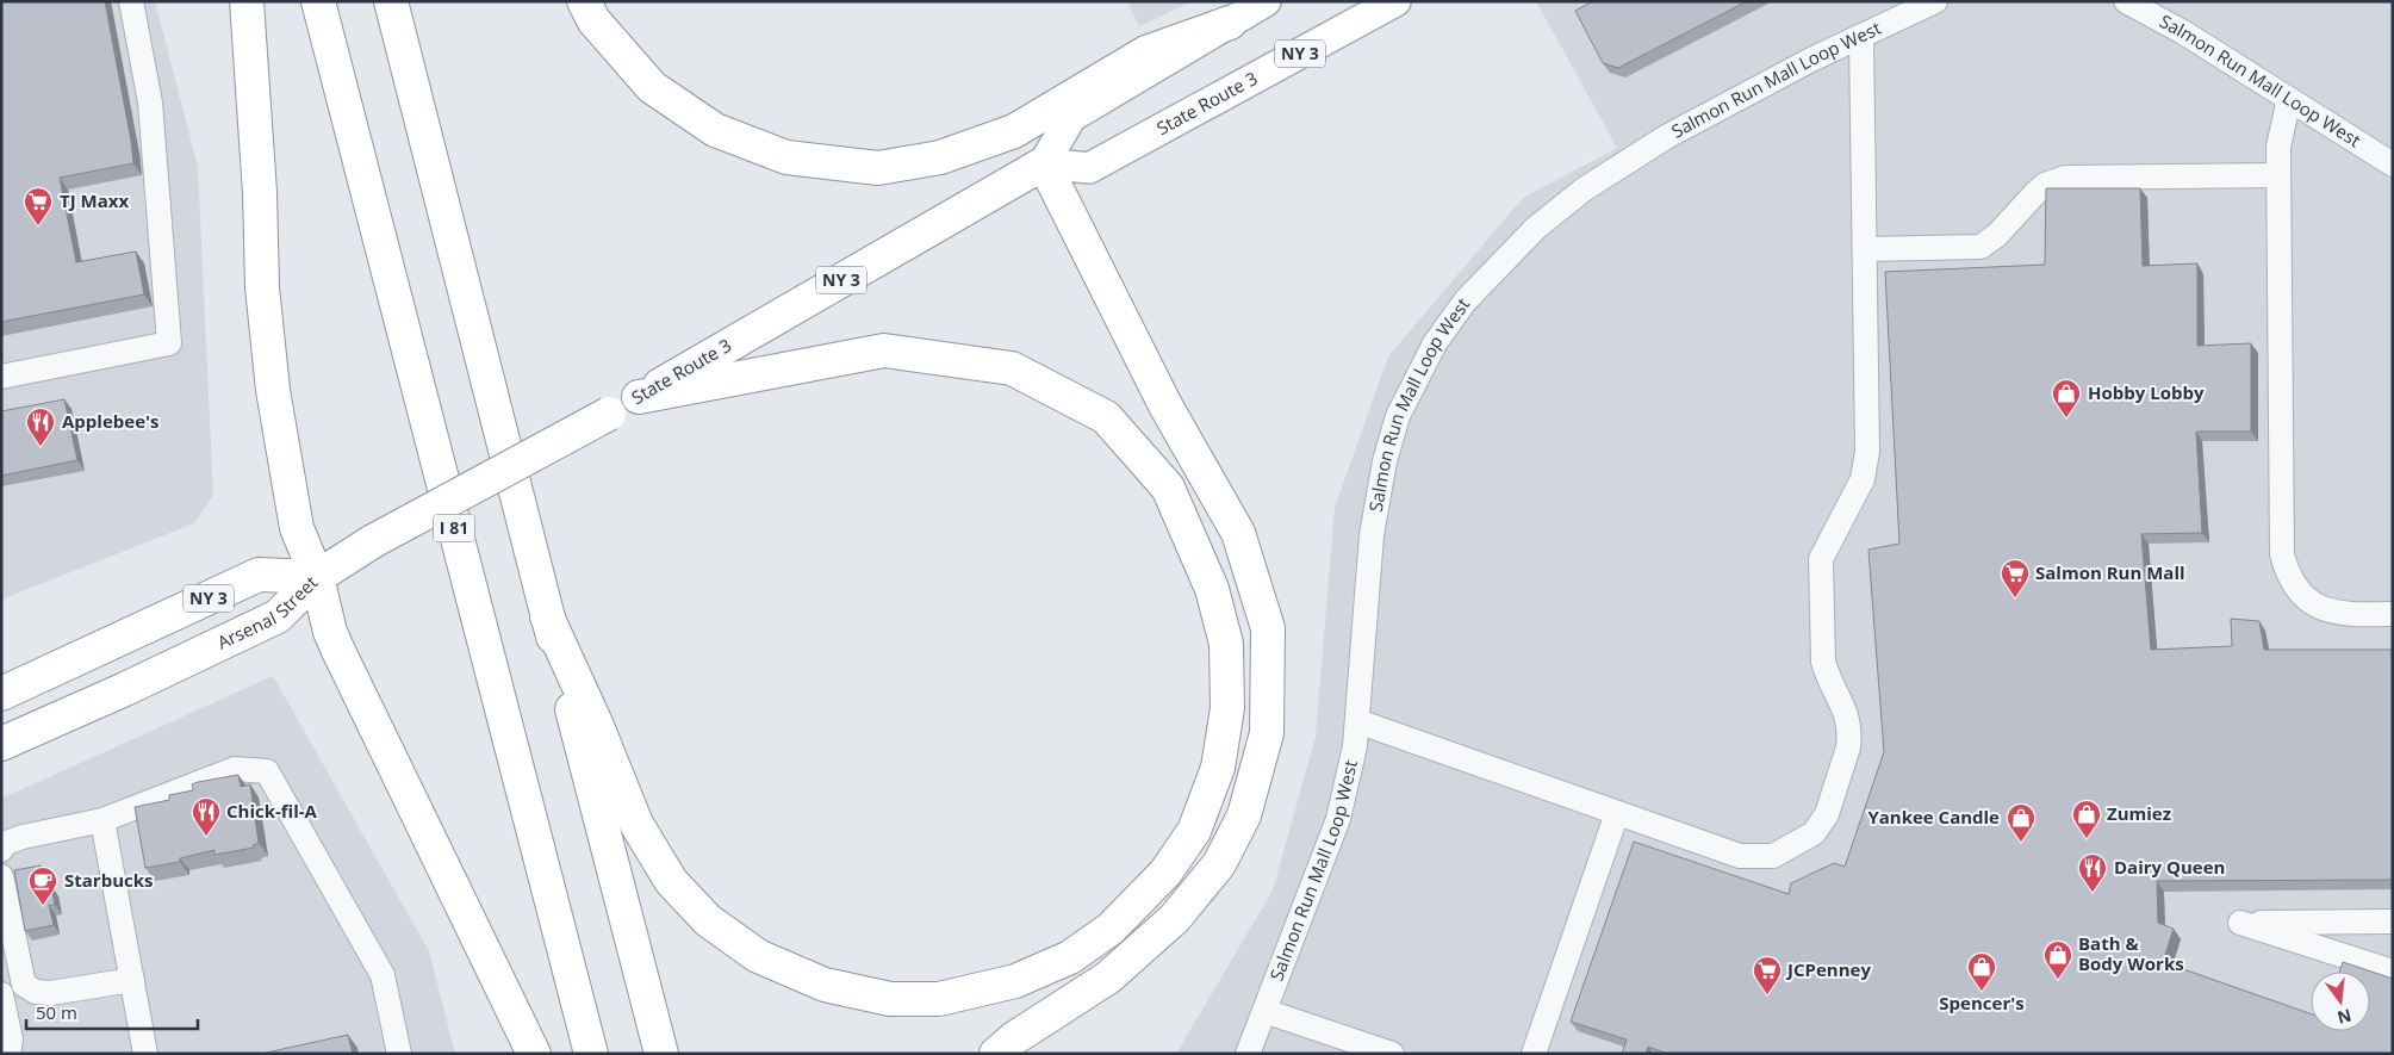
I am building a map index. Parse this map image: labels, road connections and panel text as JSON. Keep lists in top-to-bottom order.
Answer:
{
  "streets": {
    "highway": [
      "NY 3",
      "State Route 3",
      "I 81",
      "Arsenal Street"
    ],
    "lane": ["Salmon Run Mall Loop West"]
  },
  "crossings": [
    ["State Route 3", "Arsenal Street"]
  ],
  "places": {
    "supermarket": ["TJ Maxx", "Salmon Run Mall", "JCPenney"],
    "shop": [
      "Hobby Lobby",
      "Zumiez",
      "Yankee Candle",
      "Bath & Body Works",
      "Spencer's"
    ],
    "restaurant": ["Applebee's", "Chick-fil-A", "Dairy Queen"],
    "cafe": ["Starbucks"]
  },
  "scale_bar": "50 m",
  "north": "bottom"
}
